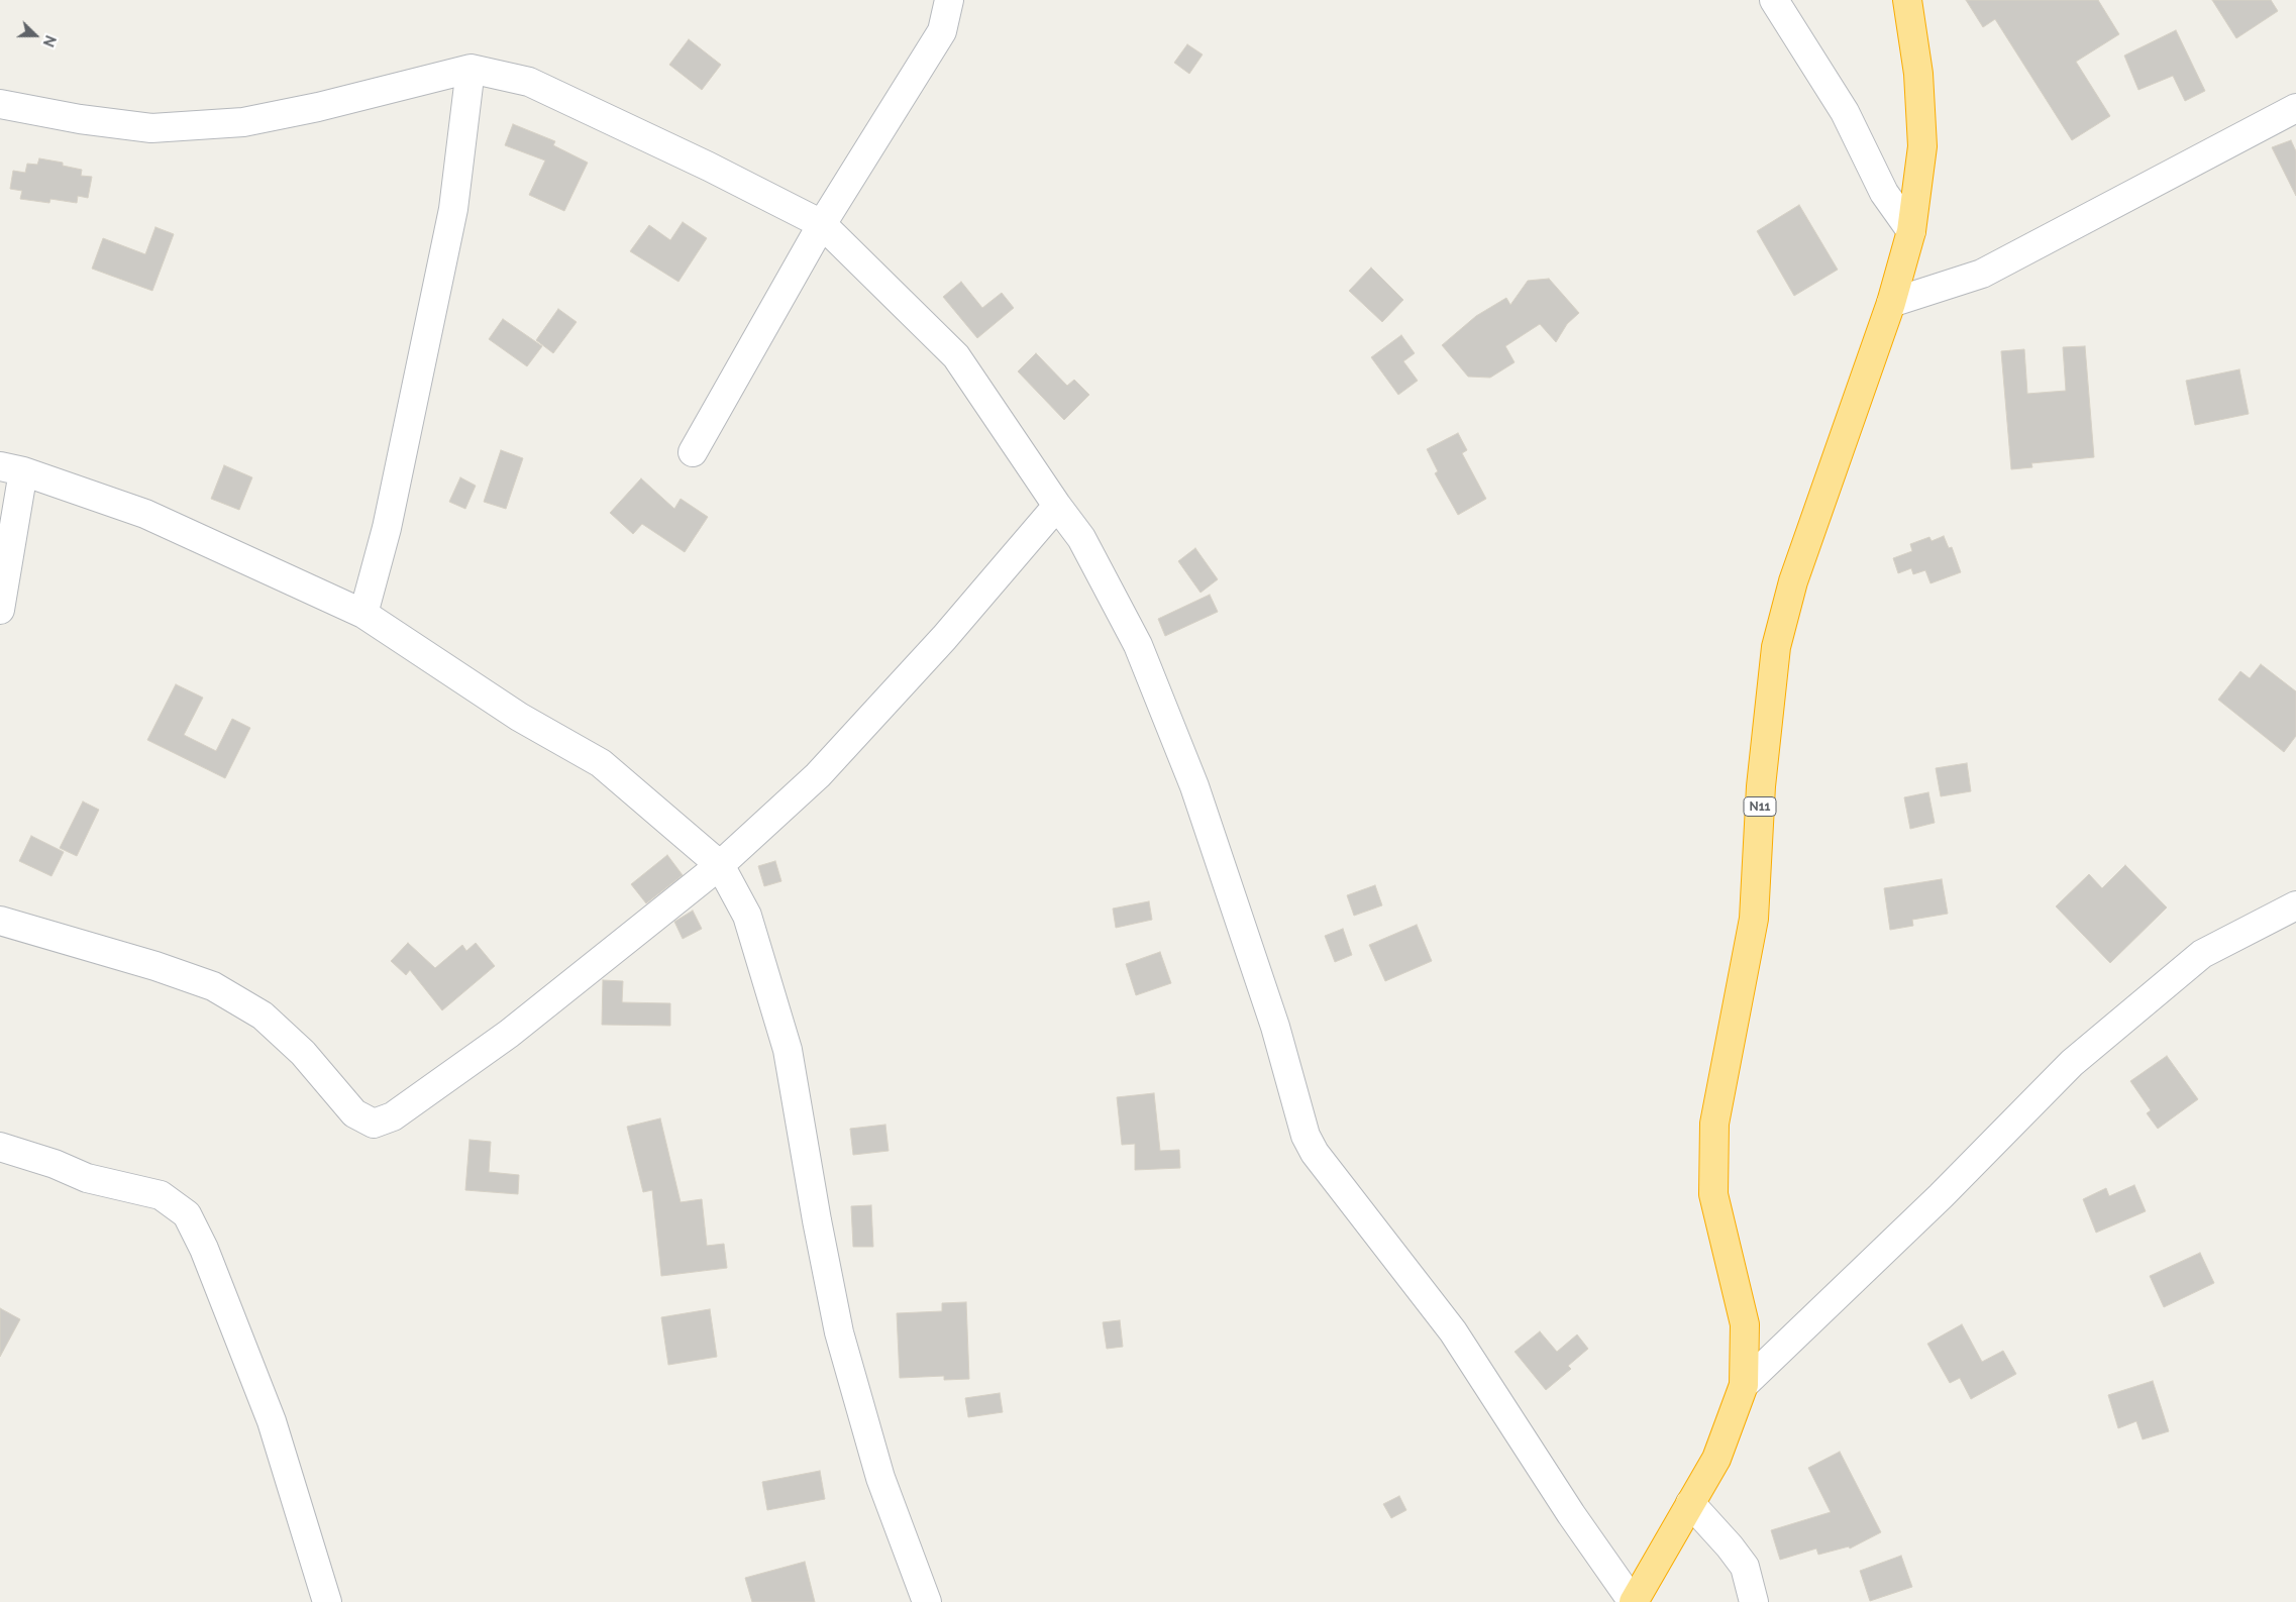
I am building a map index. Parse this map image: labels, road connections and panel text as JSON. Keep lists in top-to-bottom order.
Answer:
{
  "streets": {
    "highway": ["N11"]
  },
  "north": "right"
}
